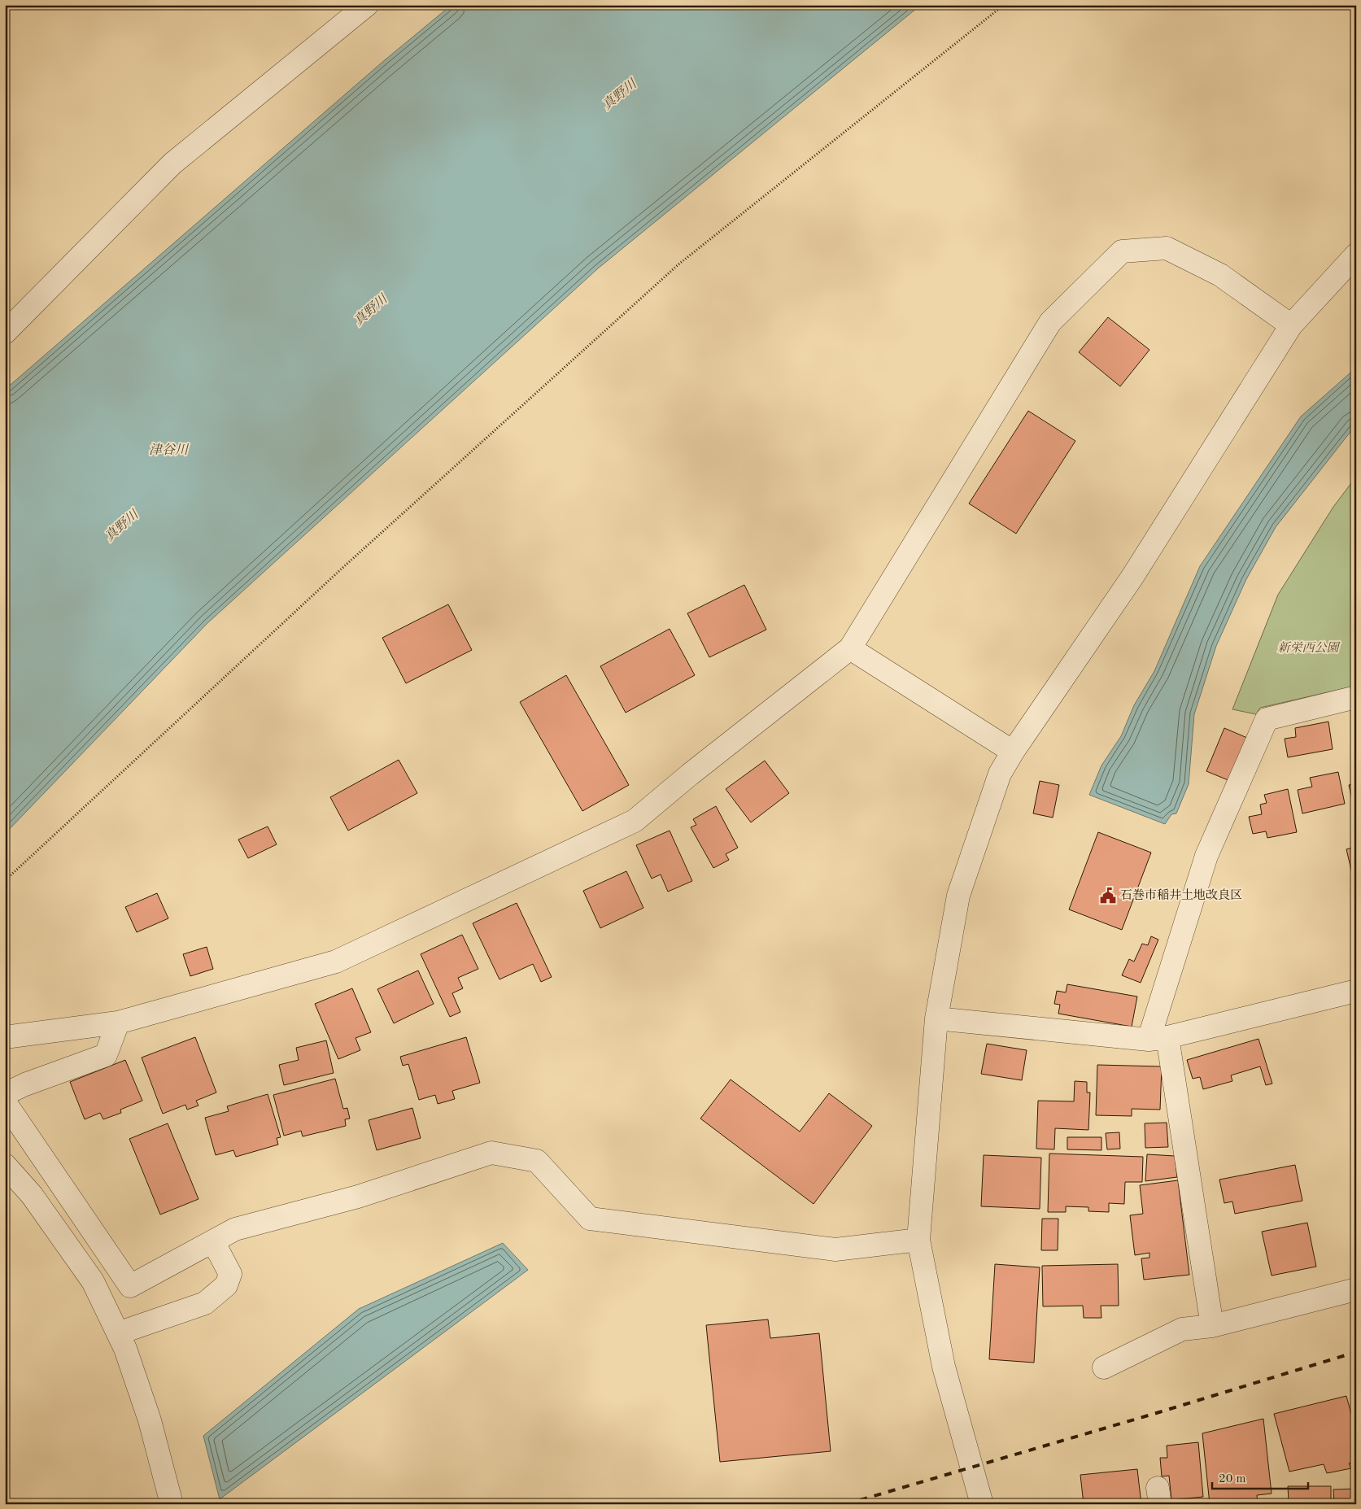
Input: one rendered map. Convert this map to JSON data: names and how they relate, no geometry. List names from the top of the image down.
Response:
{
  "water": ["真野川", "津谷川"],
  "parks": ["新栄西公園"],
  "places": {
    "public building": ["石巻市稲井土地改良区"]
  },
  "scale_bar": "20 m"
}
